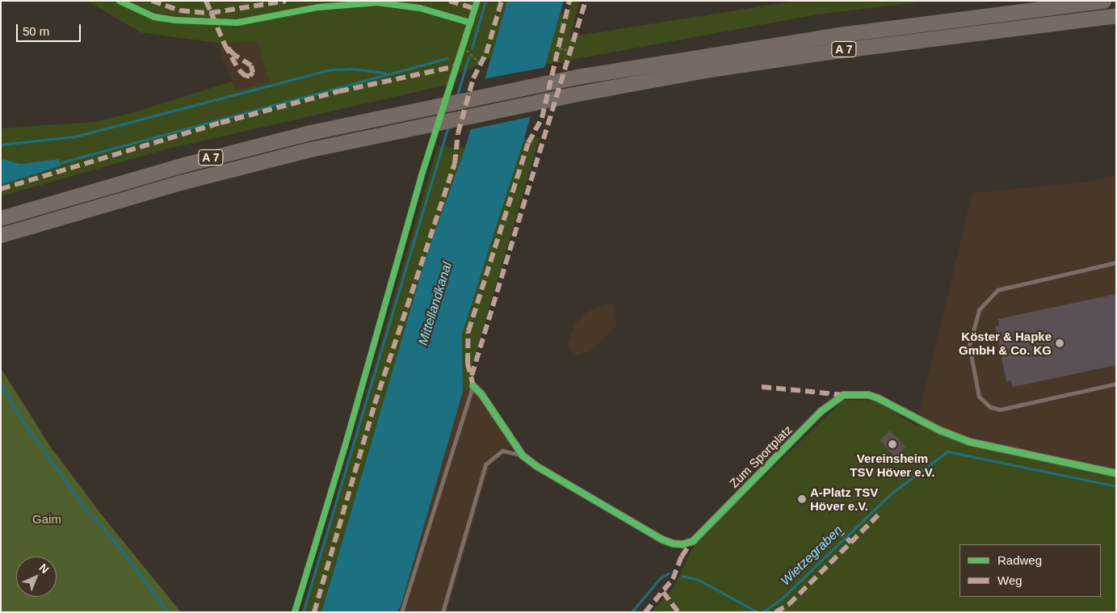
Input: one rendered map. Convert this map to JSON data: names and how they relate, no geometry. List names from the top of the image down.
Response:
{
  "streets": {
    "highway": ["A 7"],
    "street": ["Zum Sportplatz"]
  },
  "water": ["Mittellandkanal", "Wietzegraben"],
  "parks": ["Gaim"],
  "places": ["Köster & Hapke GmbH & Co. KG", "Vereinsheim TSV Höver e.V.", "A-Platz TSV Höver e.V."],
  "legend": ["Radweg", "Weg"],
  "scale_bar": "50 m",
  "north": "top right"
}
